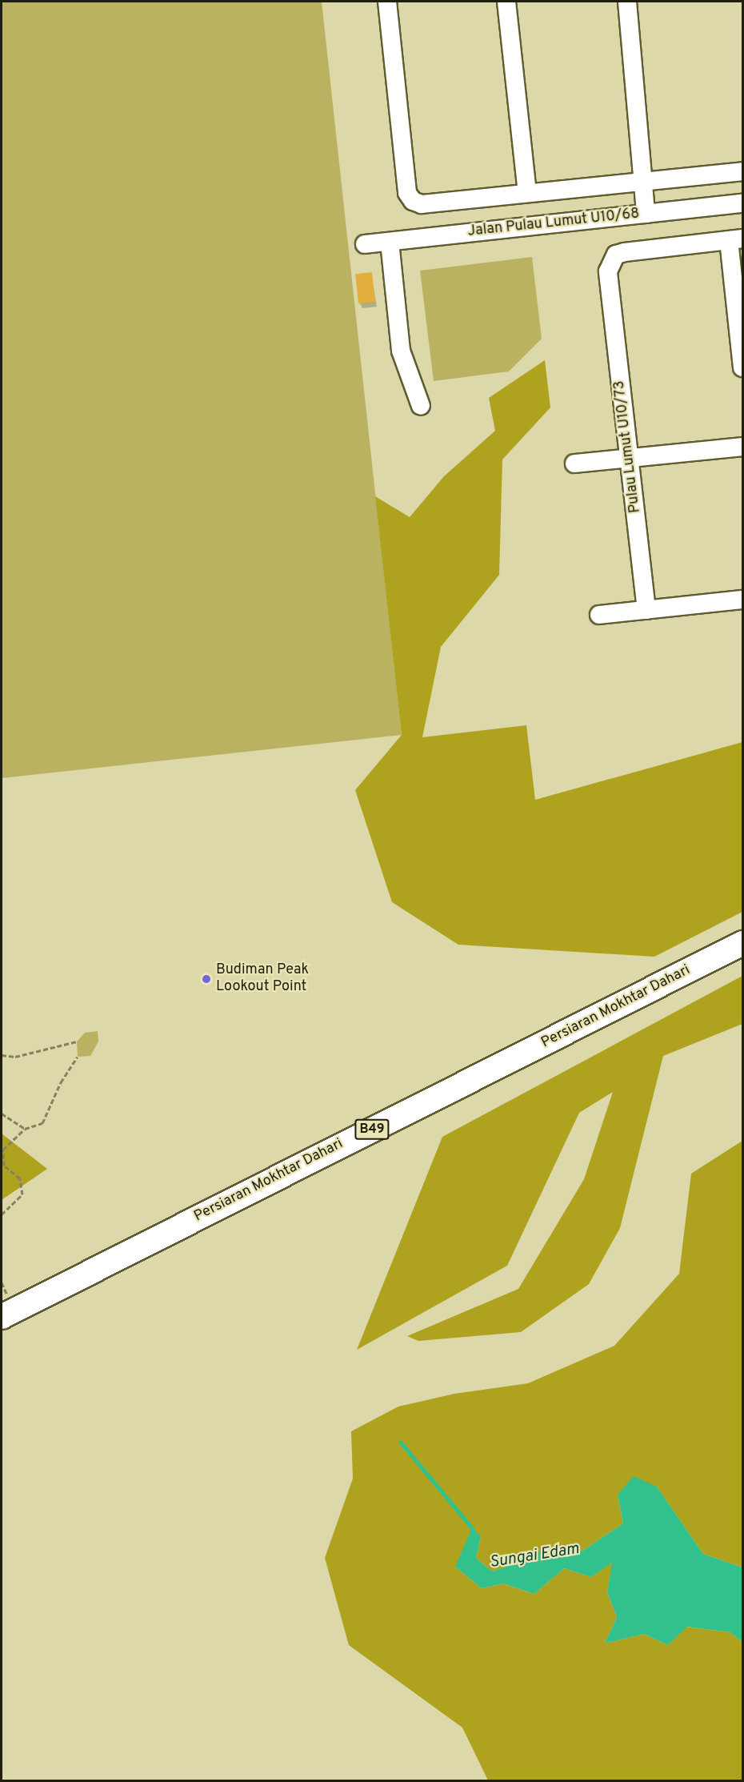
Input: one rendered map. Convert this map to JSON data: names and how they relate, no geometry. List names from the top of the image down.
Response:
{
  "streets": {
    "main road": ["Persiaran Mokhtar Dahari", "B49"],
    "street": ["Jalan Pulau Lumut U10/68", "Pulau Lumut U10/73"]
  },
  "water": ["Sungai Edam"],
  "places": ["Budiman Peak Lookout Point"]
}
